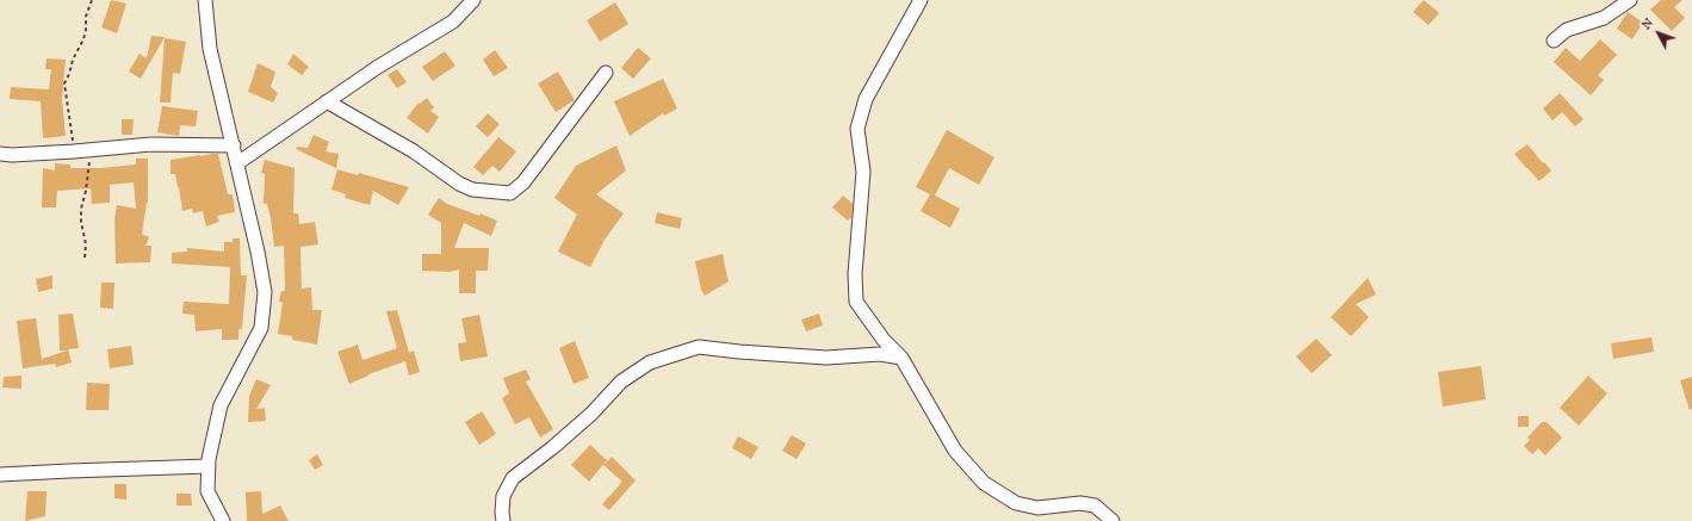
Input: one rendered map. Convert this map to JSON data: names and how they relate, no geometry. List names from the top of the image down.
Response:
{
  "north": "top left"
}
